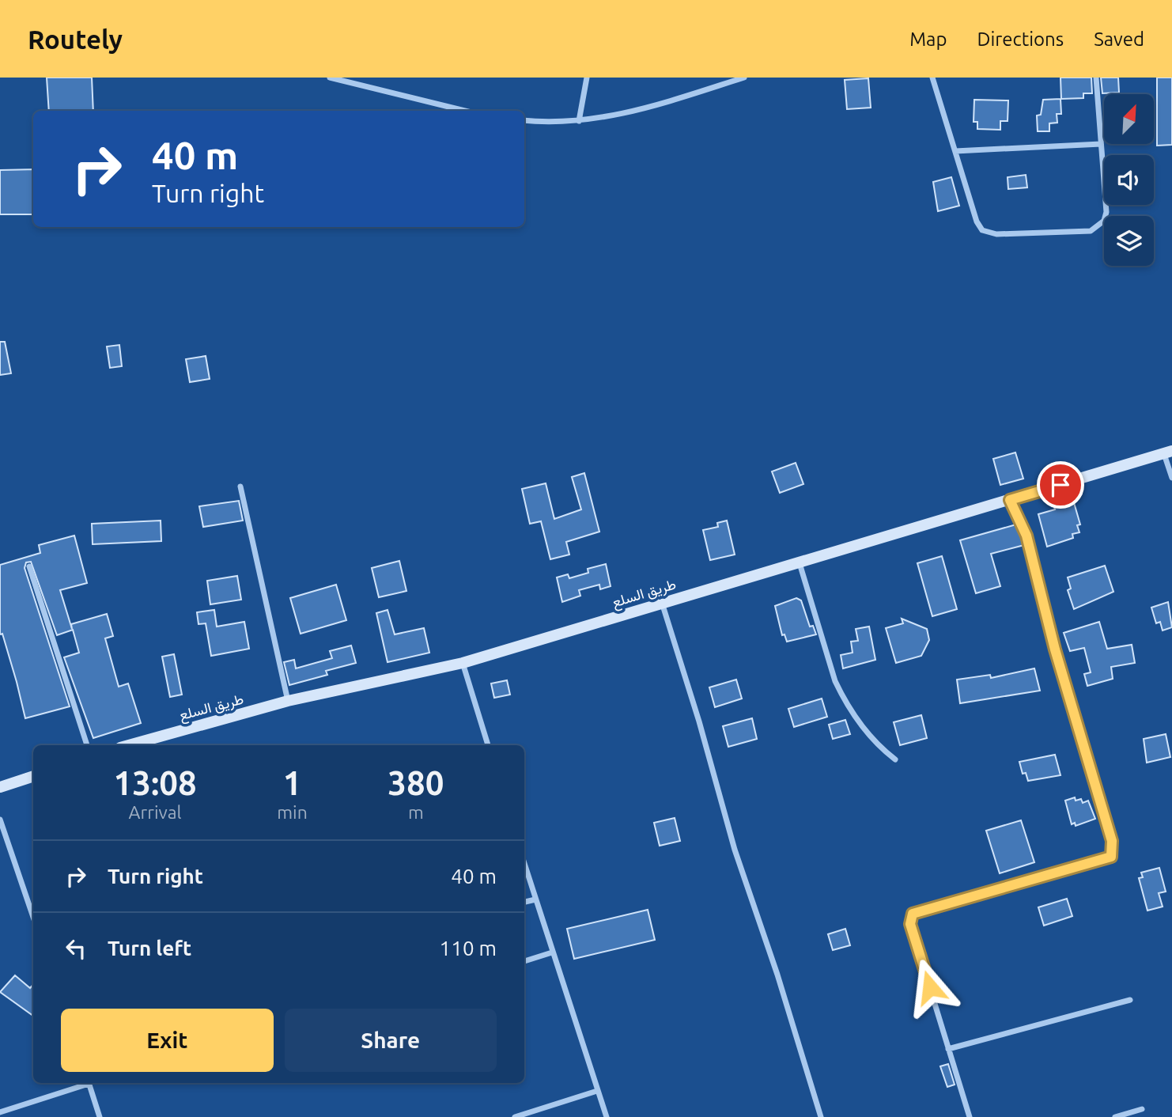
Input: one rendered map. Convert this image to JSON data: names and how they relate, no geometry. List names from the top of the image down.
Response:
{
  "streets": {
    "street": ["طريق السلع"]
  },
  "north": "top right",
  "page": {
    "header": "Routely",
    "nav": ["Map", "Directions", "Saved"],
    "turn": ["40 m", "Turn right"],
    "eta": [
      "13:08",
      "Arrival",
      "1",
      "min",
      "380",
      "m"
    ],
    "list": [
      {
        "name": "Turn right",
        "value": "40 m"
      },
      {
        "name": "Turn left",
        "value": "110 m"
      }
    ],
    "buttons": ["Exit", "Share"]
  }
}
